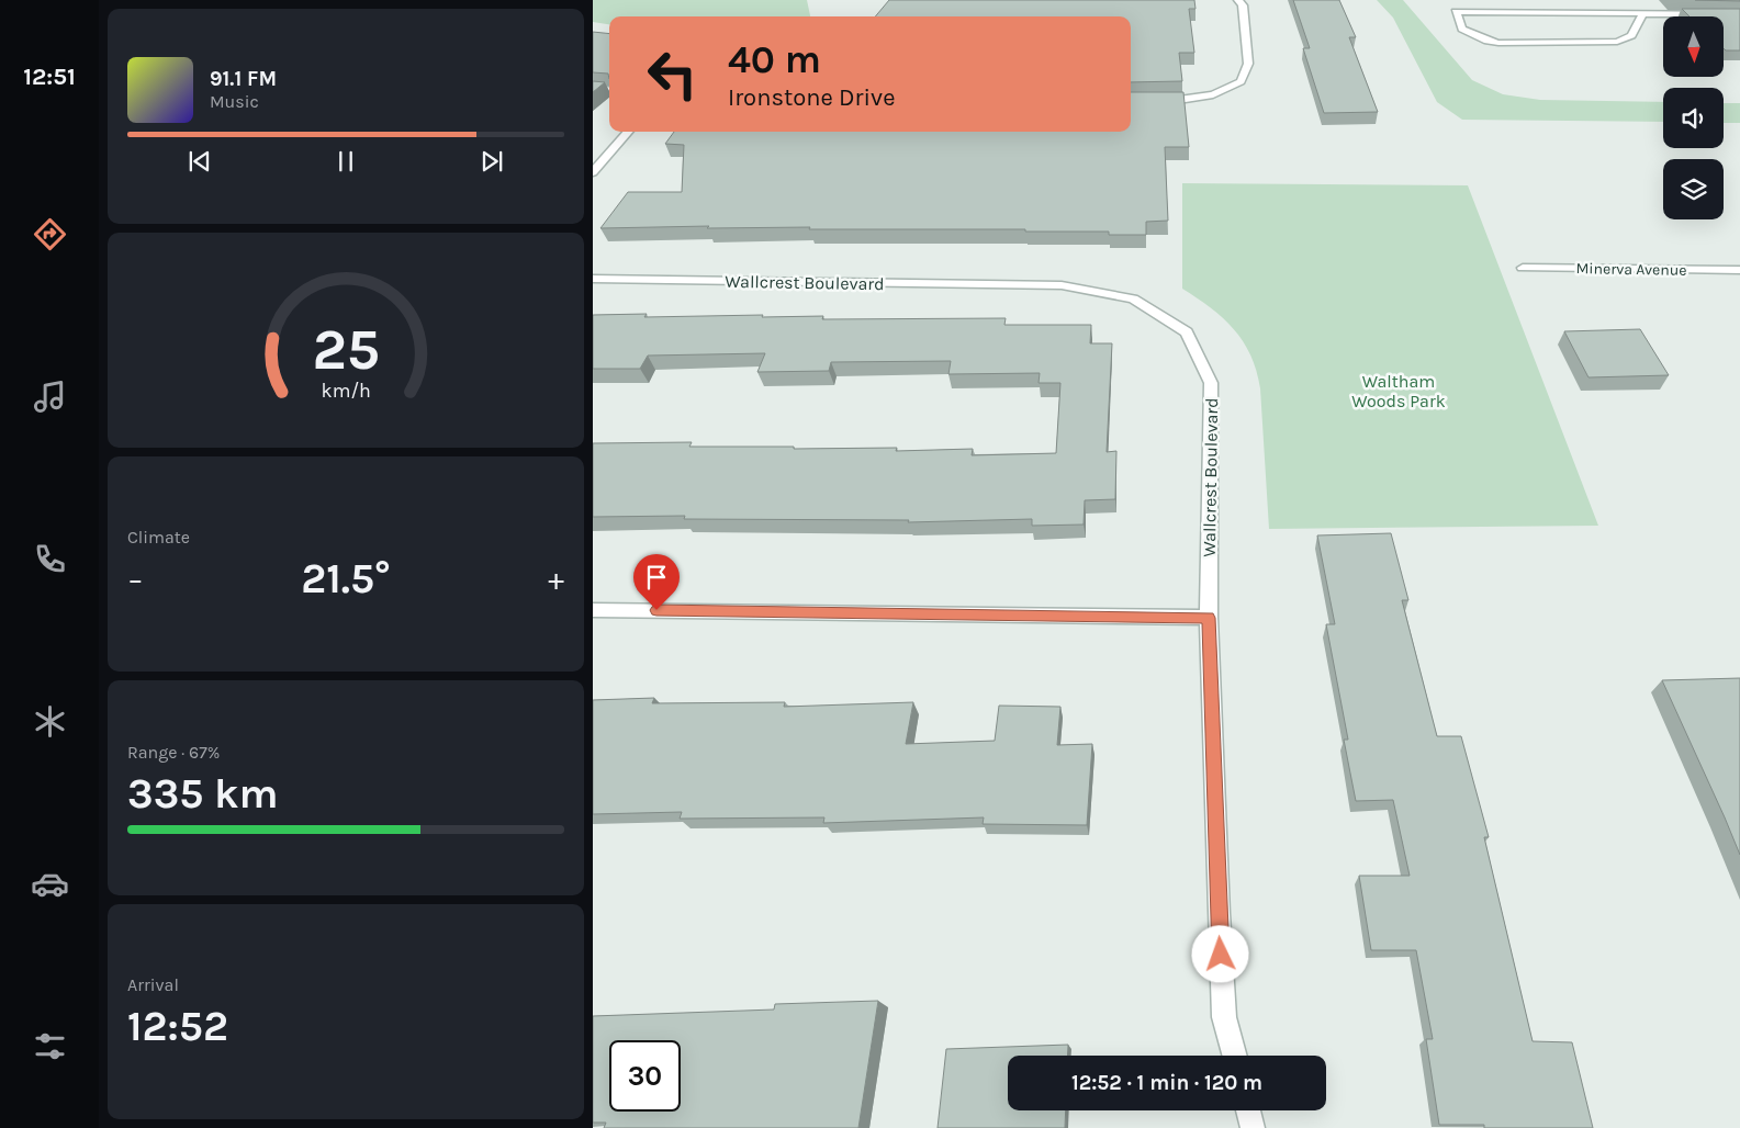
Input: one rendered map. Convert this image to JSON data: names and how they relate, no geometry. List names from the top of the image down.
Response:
{
  "streets": {
    "street": ["Minerva Avenue", "Wallcrest Boulevard"]
  },
  "parks": ["Waltham Woods Park"],
  "north": "bottom",
  "page": {
    "tabs": "12:51",
    "turn": ["40 m", "Ironstone Drive"],
    "song": ["91.1 FM", "Music"],
    "tile": [
      "Climate",
      ["Range · 67%", "335 km"],
      ["Arrival", "12:52"]
    ],
    "heat": ["−", "21.5°", "+"],
    "limit": "30",
    "trip": "12:52 · 1 min · 120 m",
    "gauge": ["25", "km/h"]
  }
}
